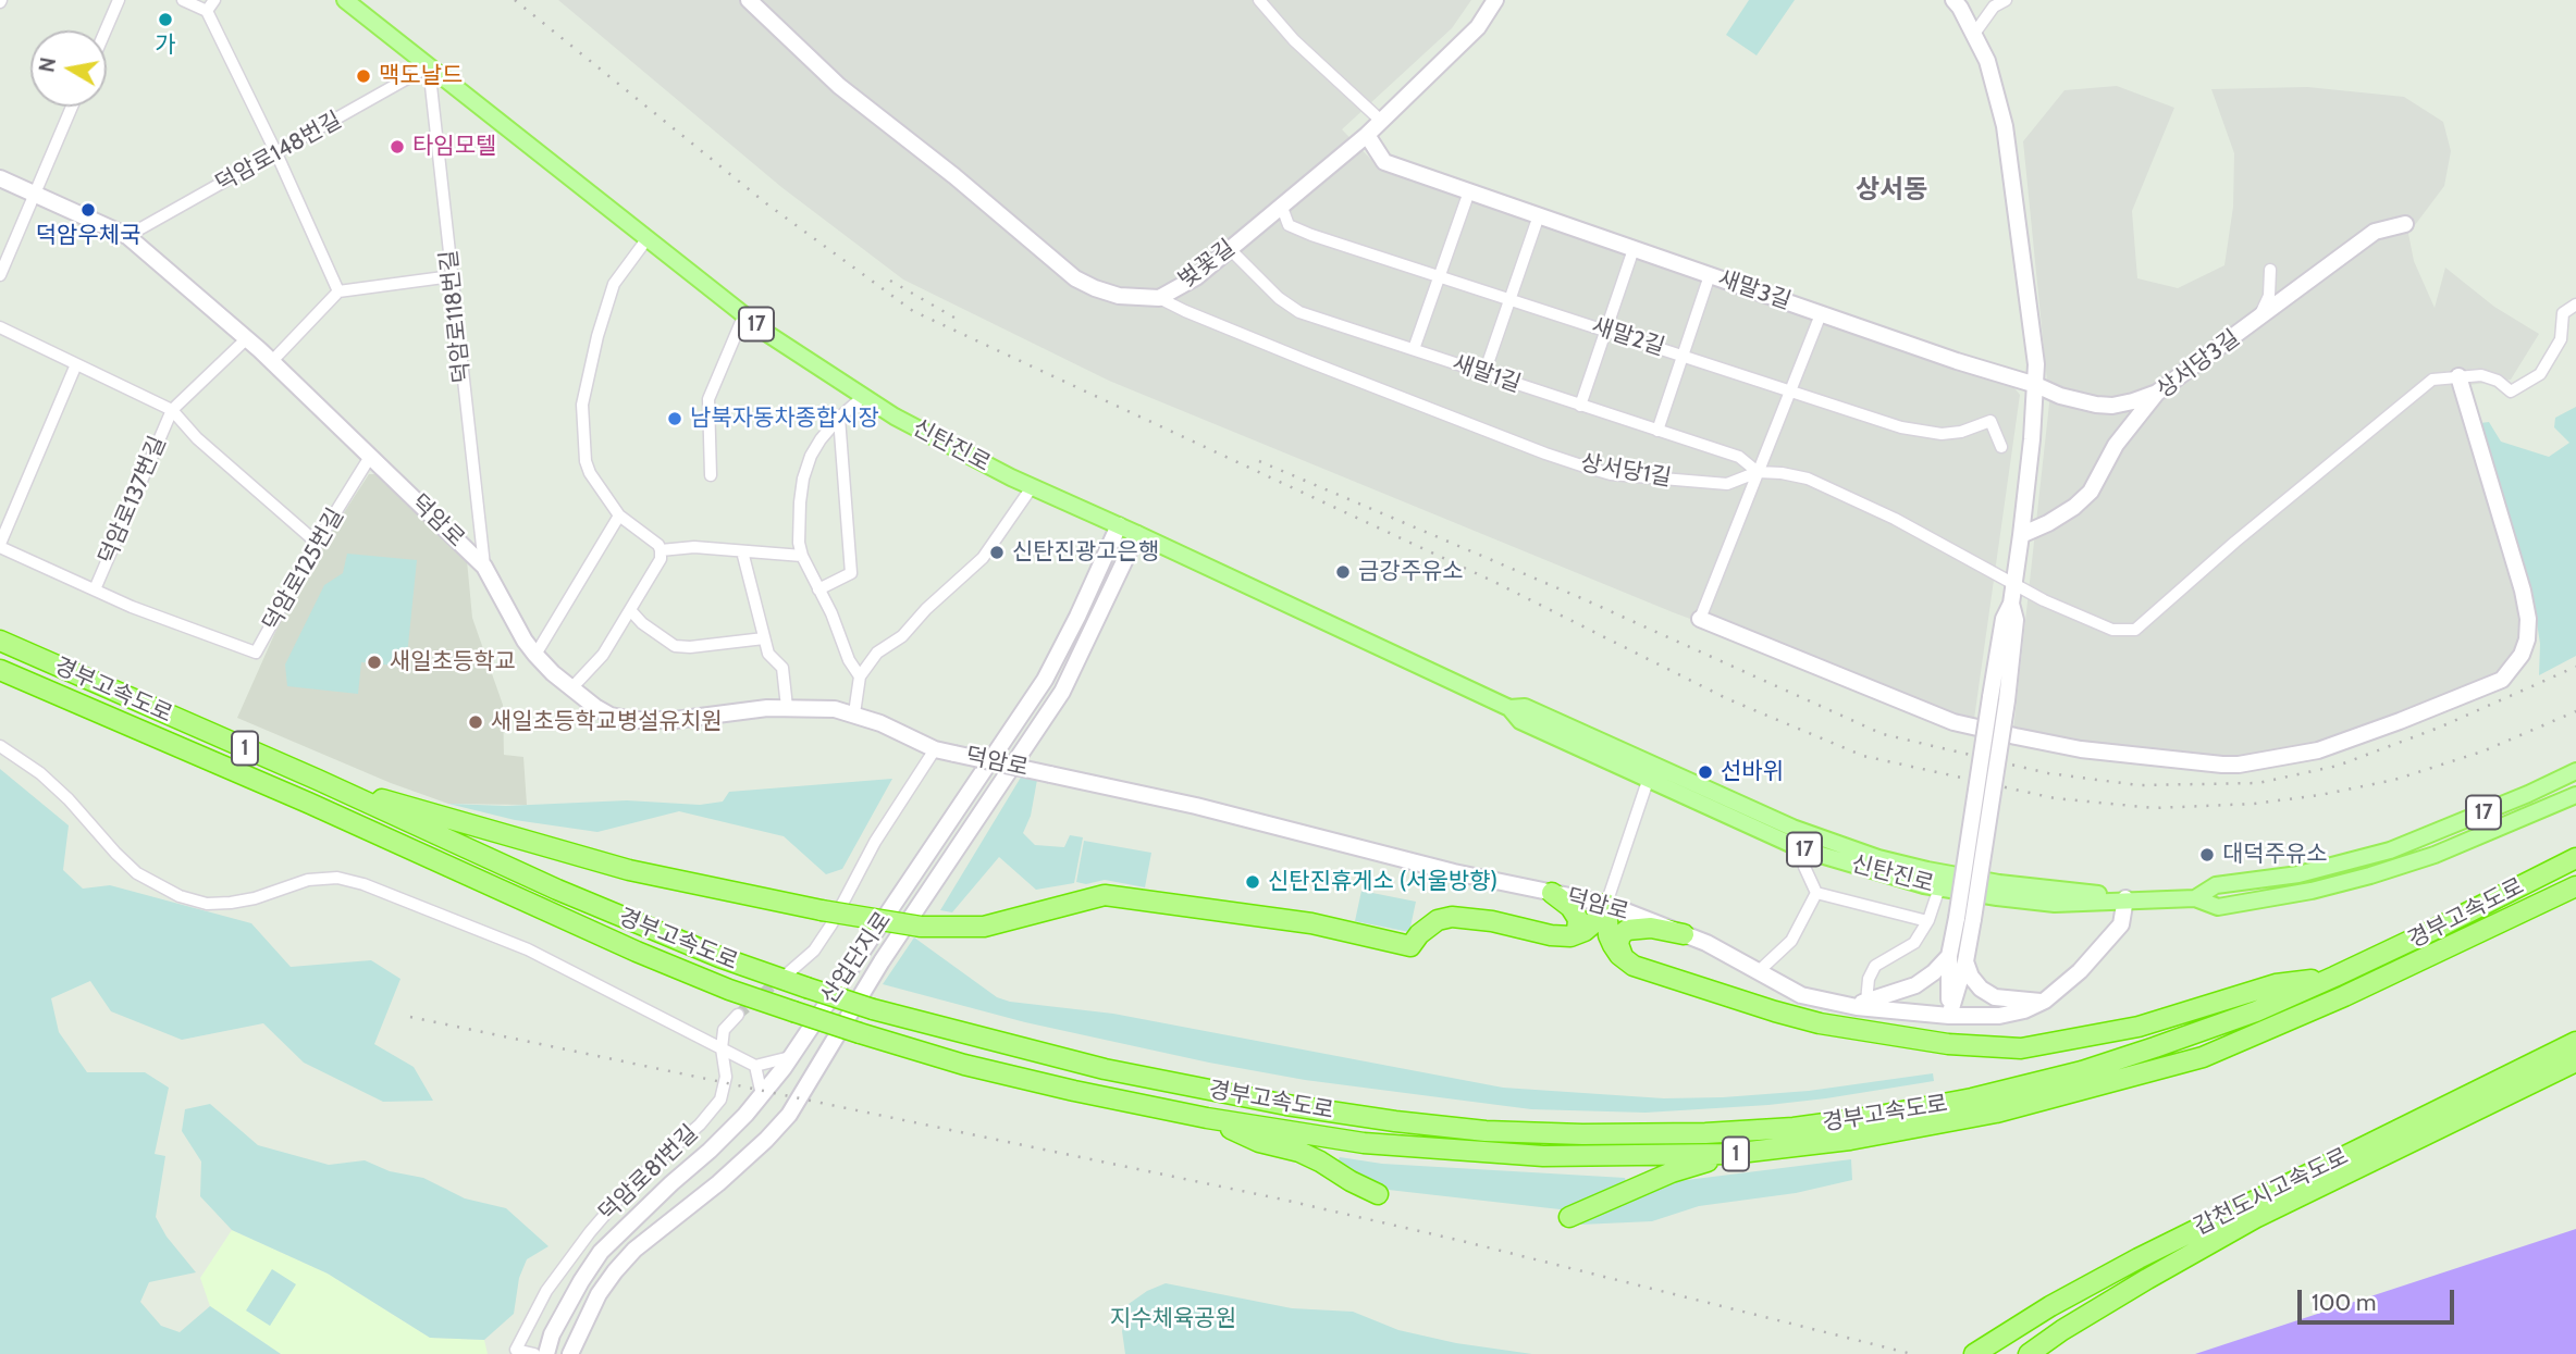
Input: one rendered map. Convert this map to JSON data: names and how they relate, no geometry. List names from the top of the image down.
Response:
{
  "streets": {
    "highway": ["경부고속도로", "1", "갑천도시고속도로"],
    "main road": ["17", "신탄진로"],
    "street": [
      "덕암로148번길",
      "벚꽃길",
      "새말3길",
      "덕암로118번길",
      "새말2길",
      "상서당3길",
      "새말1길",
      "상서당1길",
      "덕암로137번길",
      "덕암로",
      "덕암로125번길",
      "산업단지로",
      "덕암로81번길"
    ]
  },
  "crossings": [
    ["덕암로148번길", "덕암로118번길"],
    ["덕암로148번길", "신탄진로"],
    ["덕암로148번길", "덕암로"],
    ["벚꽃길", "새말3길"],
    ["벚꽃길", "새말2길"],
    ["벚꽃길", "새말1길"],
    ["벚꽃길", "상서당1길"],
    ["새말3길", "상서당3길"],
    ["덕암로118번길", "신탄진로"],
    ["덕암로118번길", "덕암로"],
    ["새말1길", "상서당1길"],
    ["신탄진로", "덕암로"],
    ["신탄진로", "산업단지로"],
    ["덕암로137번길", "덕암로"],
    ["덕암로137번길", "덕암로125번길"],
    ["덕암로", "덕암로125번길"]
  ],
  "districts": ["상서동"],
  "parks": ["지수체육공원"],
  "places": [
    "가",
    "맥도날드",
    "타임모텔",
    "덕암우체국",
    "남북자동차종합시장",
    "신탄진광고은행",
    "금강주유소",
    "새일초등학교",
    "새일초등학교병설유치원",
    "선바위",
    "대덕주유소",
    "신탄진휴게소 (서울방향)"
  ],
  "scale_bar": "100 m",
  "north": "left"
}
